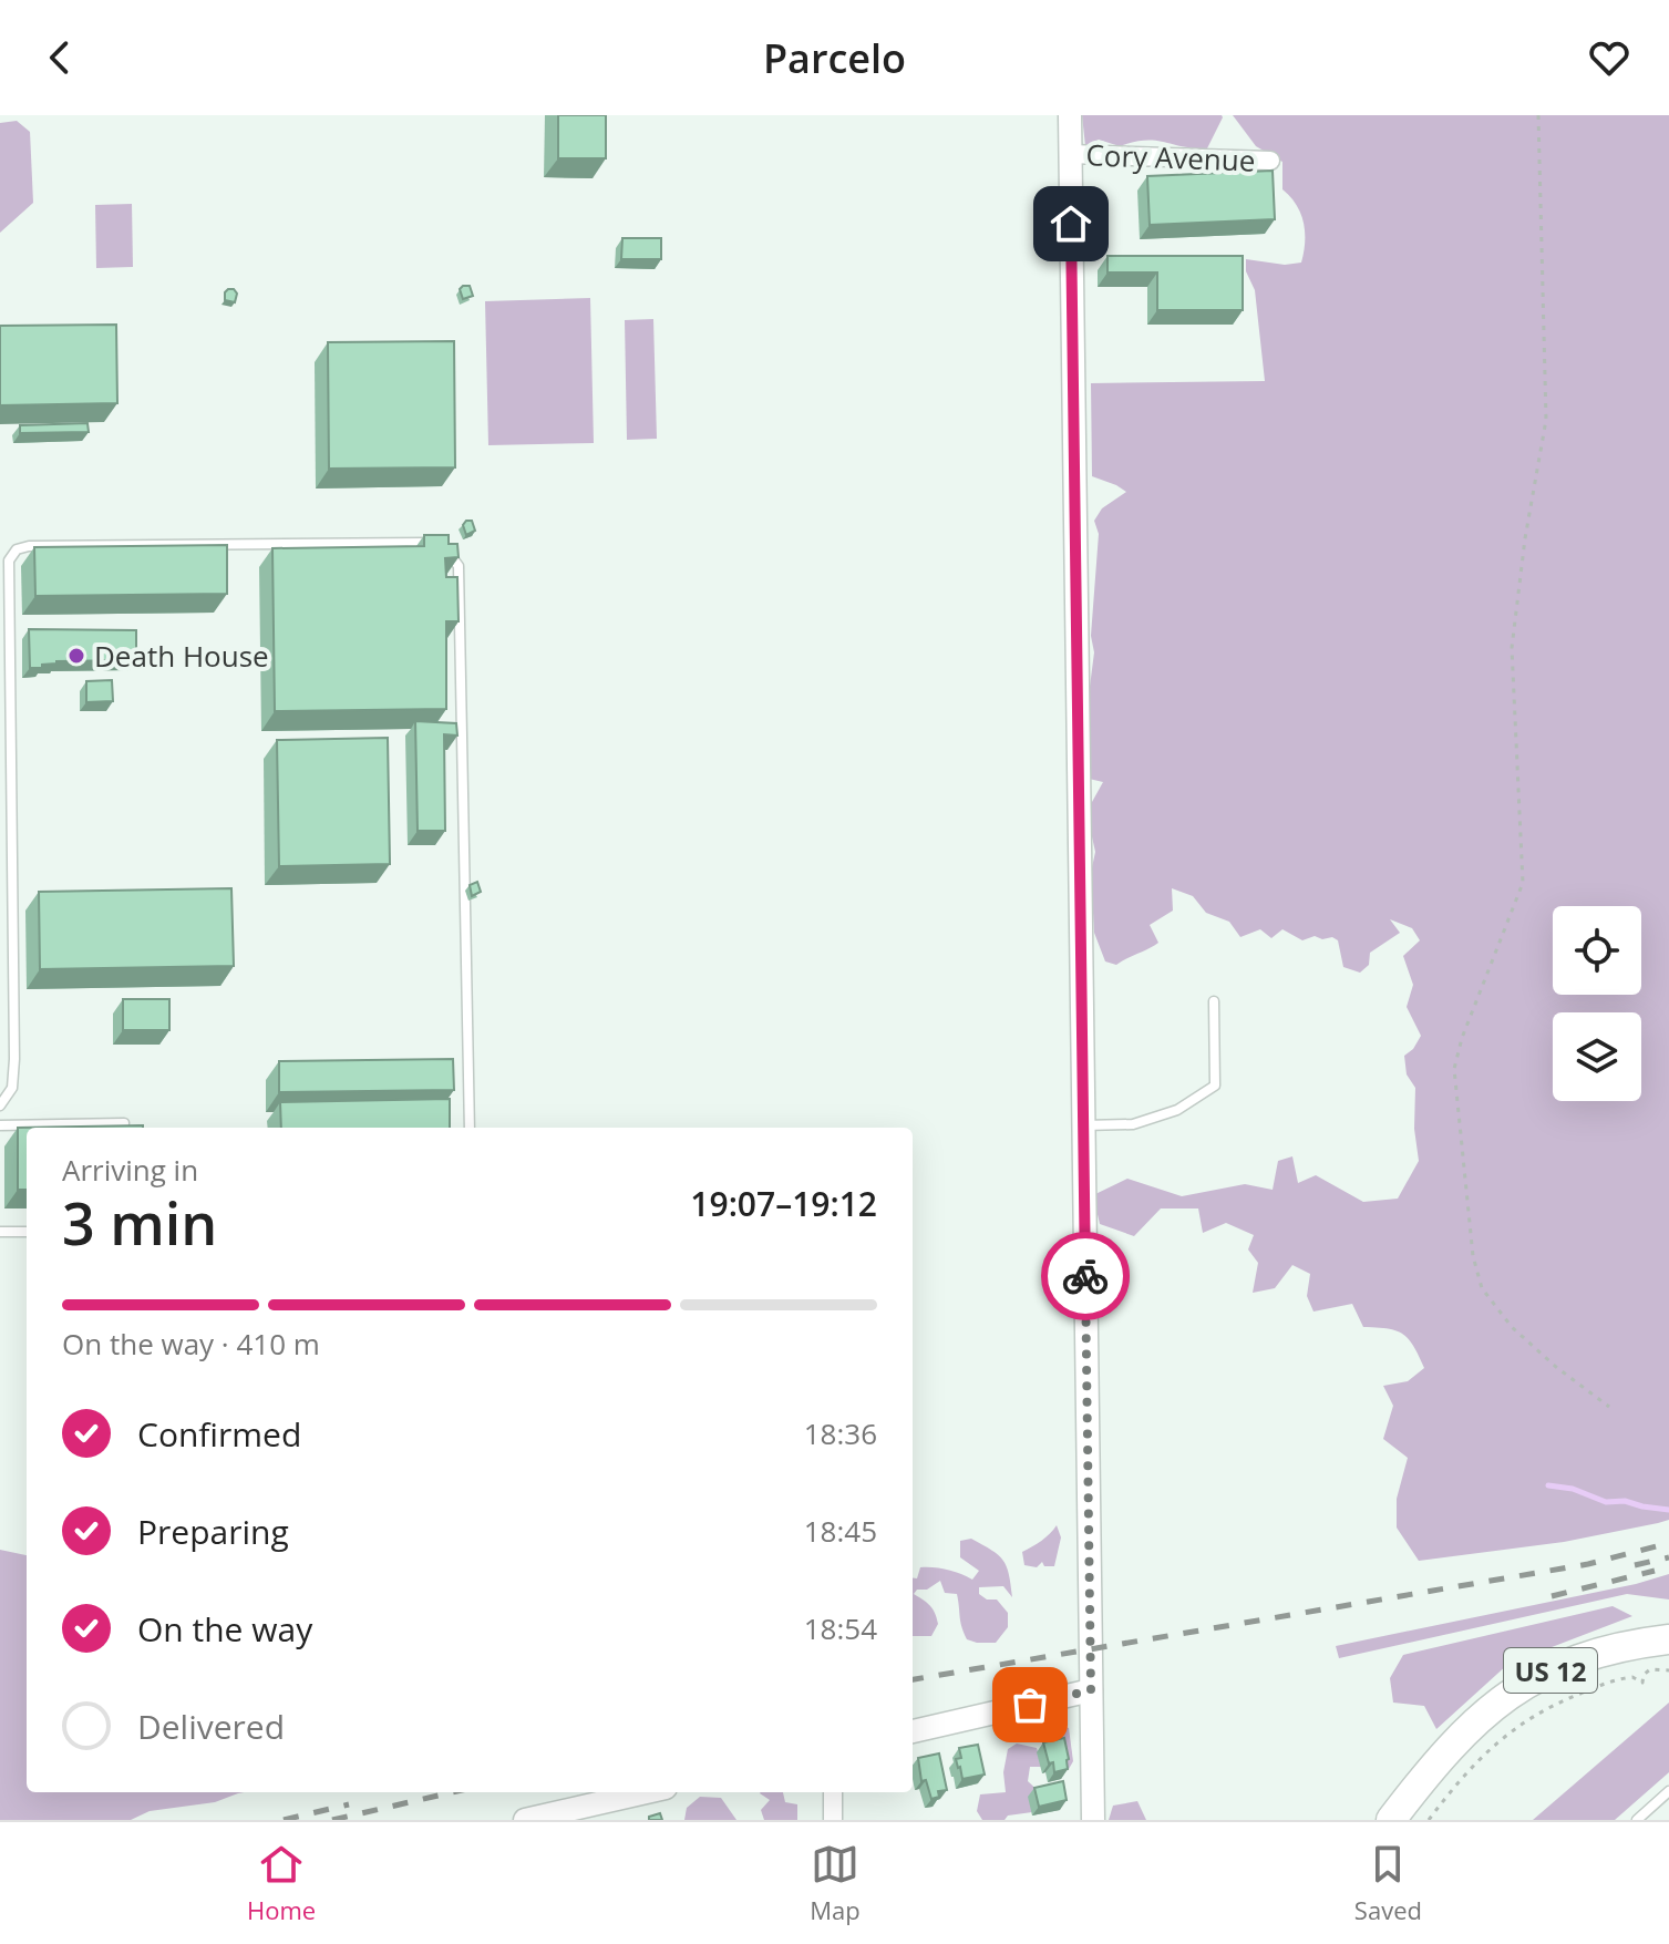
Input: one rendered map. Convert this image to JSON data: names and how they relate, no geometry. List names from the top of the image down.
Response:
{
  "streets": {
    "main road": ["US 12"],
    "street": ["Cory Avenue"]
  },
  "places": ["Death House"],
  "page": {
    "header": "Parcelo",
    "heading": ["3 min", "Arriving in", "19:07–19:12"],
    "bar": "On the way · 410 m",
    "list": [
      ["Confirmed", "18:36"],
      ["Preparing", "18:45"],
      ["On the way", "18:54"],
      "Delivered"
    ],
    "tabs": ["Home", "Map", "Saved"]
  }
}
